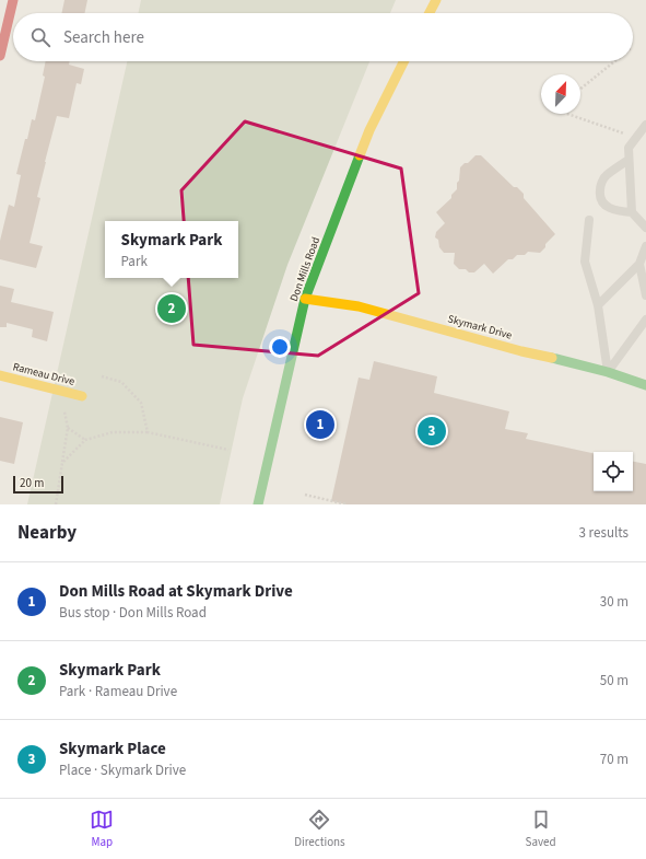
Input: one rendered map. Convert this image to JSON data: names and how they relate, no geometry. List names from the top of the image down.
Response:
{
  "streets": {
    "main road": ["Don Mills Road", "Skymark Drive", "Rameau Drive"]
  },
  "crossings": [
    ["Don Mills Road", "Skymark Drive"]
  ],
  "scale_bar": "20 m",
  "north": "top right",
  "page": {
    "search": "Search here",
    "popup": ["Skymark Park", "Park"],
    "pins": ["2", "1", "3"],
    "scale": "20 m",
    "heading": ["Nearby", "3 results"],
    "list": [
      {
        "mark": "1",
        "name": "Don Mills Road at Skymark Drive",
        "note": "Bus stop · Don Mills Road",
        "value": "30 m"
      },
      {
        "mark": "2",
        "name": "Skymark Park",
        "note": "Park · Rameau Drive",
        "value": "50 m"
      },
      {
        "mark": "3",
        "name": "Skymark Place",
        "note": "Place · Skymark Drive",
        "value": "70 m"
      }
    ],
    "nav": ["Map", "Directions", "Saved"]
  }
}
